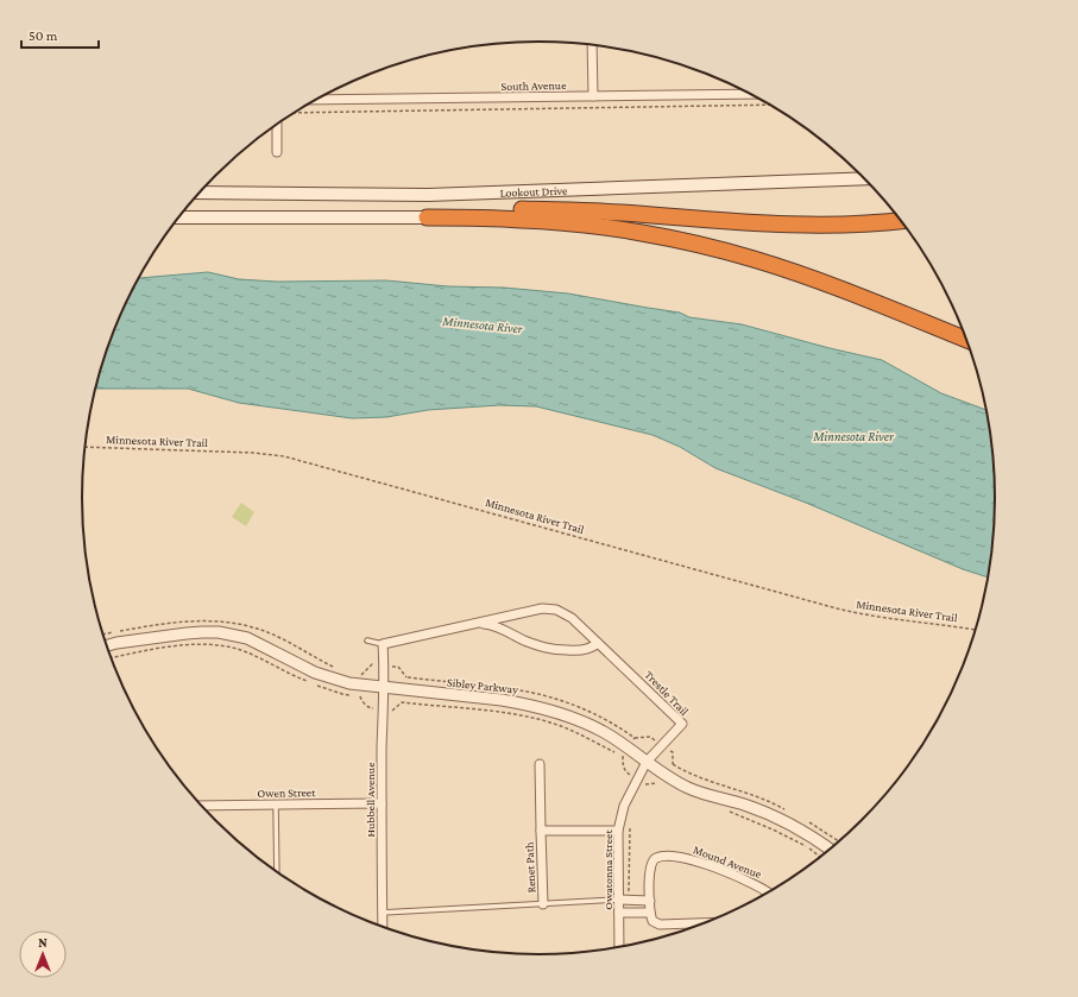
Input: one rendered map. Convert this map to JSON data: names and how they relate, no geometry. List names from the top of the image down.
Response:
{
  "streets": {
    "main road": ["Lookout Drive"],
    "street": [
      "South Avenue",
      "Sibley Parkway",
      "Trestle Trail",
      "Owen Street",
      "Hubbell Avenue",
      "Mound Avenue",
      "Renet Path",
      "Owatonna Street"
    ],
    "path": ["Minnesota River Trail"]
  },
  "crossings": [
    ["Sibley Parkway", "Trestle Trail"],
    ["Sibley Parkway", "Hubbell Avenue"],
    ["Sibley Parkway", "Owatonna Street"],
    ["Trestle Trail", "Hubbell Avenue"],
    ["Trestle Trail", "Owatonna Street"],
    ["Owen Street", "Hubbell Avenue"],
    ["Renet Path", "Owatonna Street"]
  ],
  "water": ["Minnesota River"],
  "scale_bar": "50 m",
  "north": "top"
}
